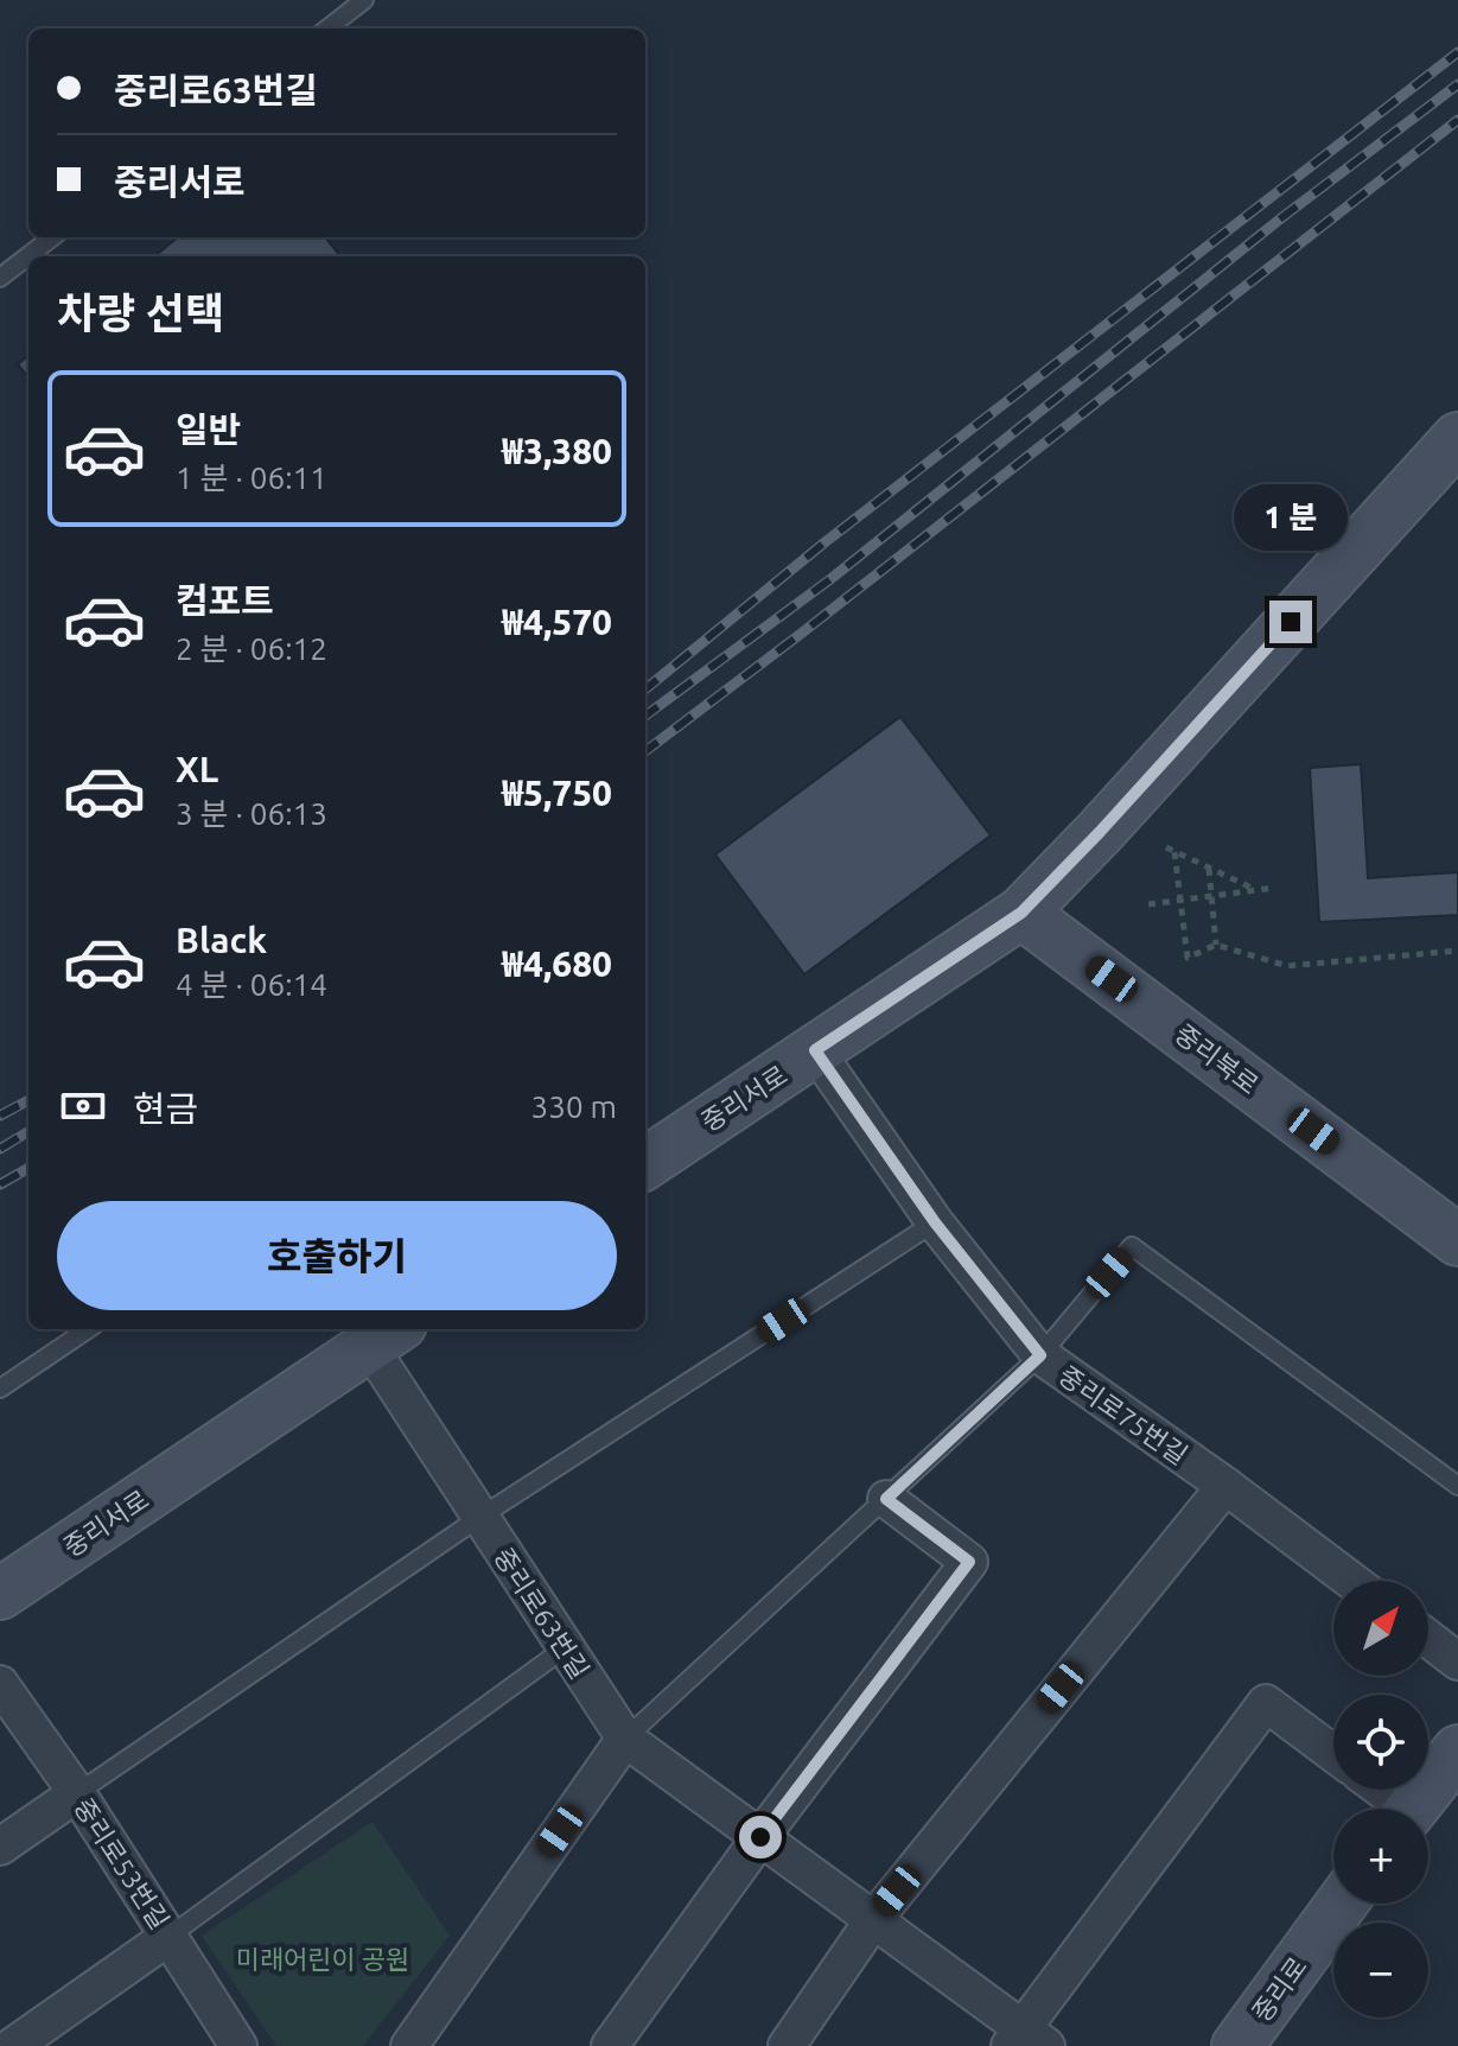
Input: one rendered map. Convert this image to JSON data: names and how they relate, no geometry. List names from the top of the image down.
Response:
{
  "streets": {
    "main road": ["중리북로", "중리서로", "중리로"],
    "street": ["중리로75번길", "중리로63번길", "중리로53번길"]
  },
  "crossings": [
    ["중리북로", "중리서로"],
    ["중리서로", "중리로75번길"],
    ["중리서로", "중리로63번길"]
  ],
  "parks": ["미래어린이 공원"],
  "north": "top right",
  "page": {
    "banner": ["중리로63번길", "중리서로"],
    "heading": "차량 선택",
    "list": [
      {
        "name": "일반",
        "note": "1 분 · 06:11",
        "value": "₩3,380"
      },
      {
        "name": "컴포트",
        "note": "2 분 · 06:12",
        "value": "₩4,570"
      },
      {
        "name": "XL",
        "note": "3 분 · 06:13",
        "value": "₩5,750"
      },
      {
        "name": "Black",
        "note": "4 분 · 06:14",
        "value": "₩4,680"
      }
    ],
    "bubble": "1 분",
    "pay": ["현금", "330 m"],
    "buttons": "호출하기",
    "map_buttons": ["+", "−"]
  }
}
